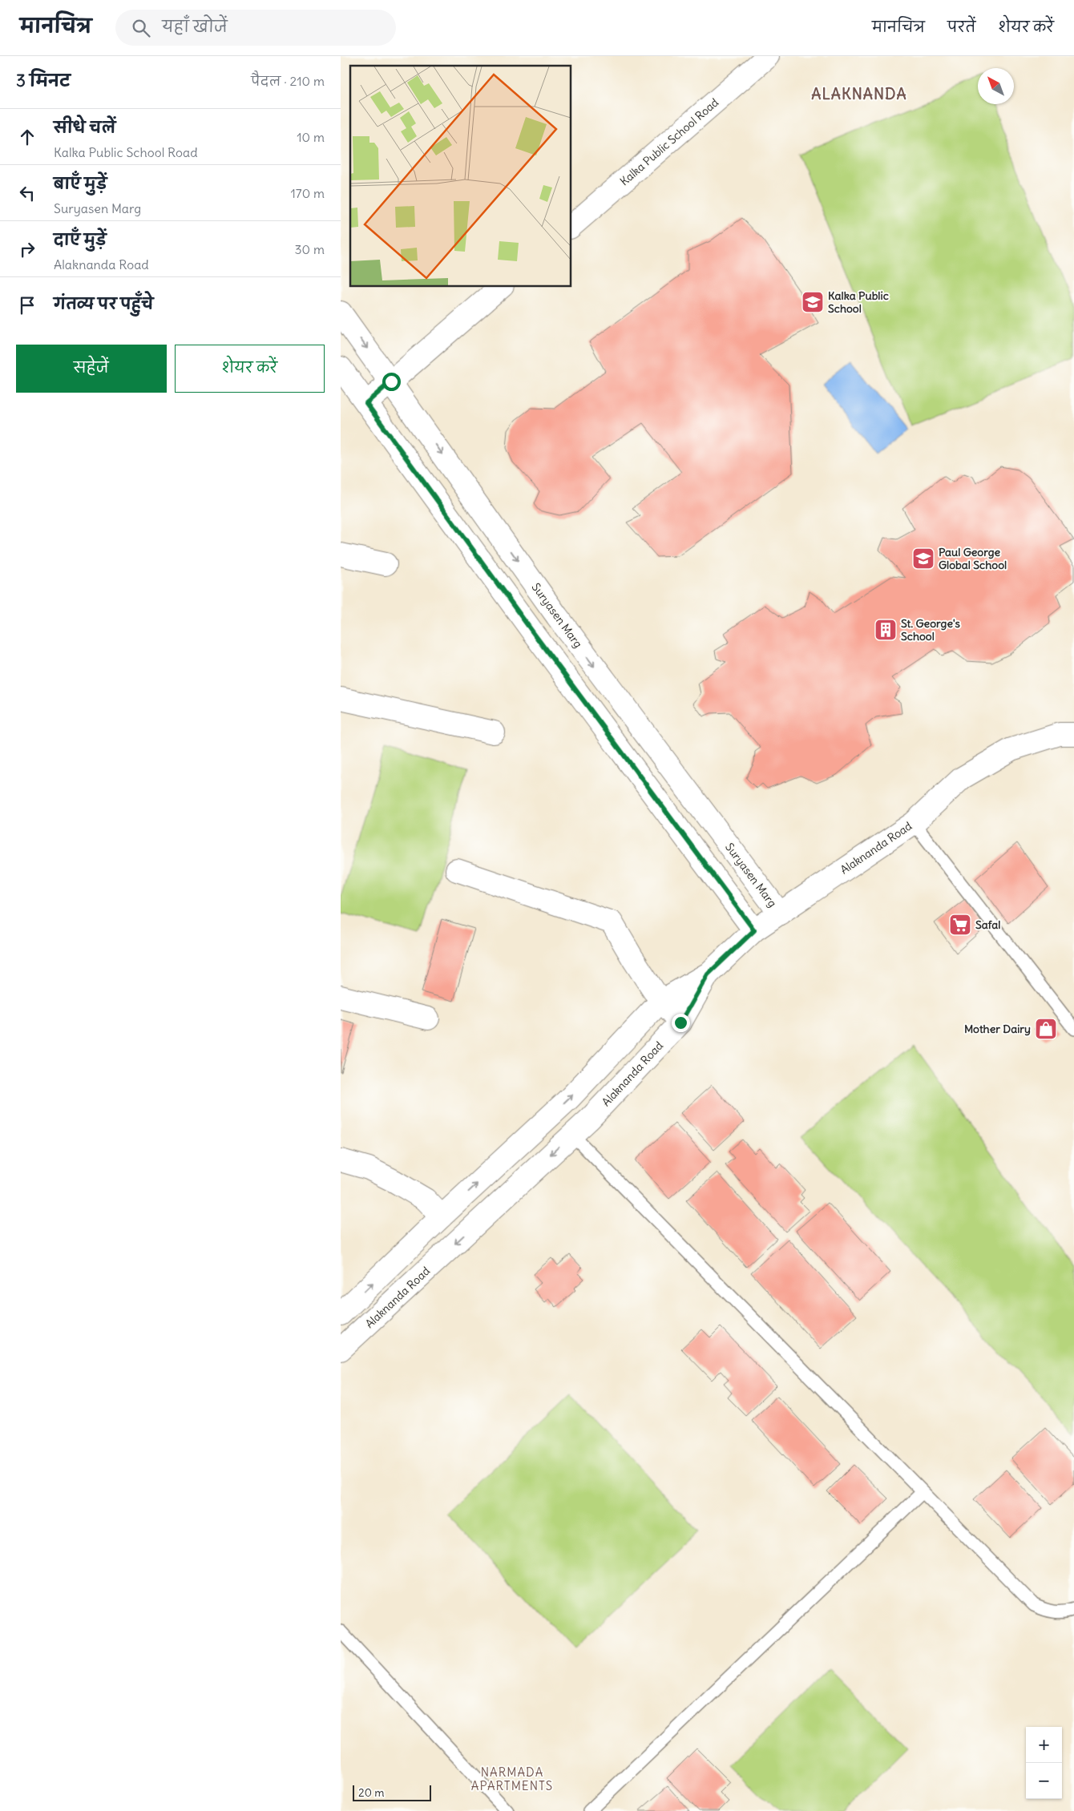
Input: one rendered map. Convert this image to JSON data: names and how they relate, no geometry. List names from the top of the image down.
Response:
{
  "streets": {
    "street": ["Kalka Public School Road", "Suryasen Marg", "Alaknanda Road"]
  },
  "crossings": [
    ["Suryasen Marg", "Alaknanda Road"]
  ],
  "districts": ["ALAKNANDA", "NARMADA APARTMENTS"],
  "places": {
    "school or university": ["Kalka Public School", "Paul George Global School"],
    "building": ["St. George's School"],
    "supermarket": ["Safal"],
    "shop": ["Mother Dairy"]
  },
  "scale_bar": "20 m",
  "north": "top left",
  "page": {
    "header": "मानचित्र",
    "search": "यहाँ खोजें",
    "nav": ["मानचित्र", "परतें", "शेयर करें"],
    "heading": ["3 मिनट", "पैदल · 210 m"],
    "list": [
      ["सीधे चलें", "Kalka Public School Road", "10 m"],
      ["बाएँ मुड़ें", "Suryasen Marg", "170 m"],
      ["दाएँ मुड़ें", "Alaknanda Road", "30 m"],
      "गंतव्य पर पहुँचे"
    ],
    "buttons": ["सहेजें", "शेयर करें"],
    "map_buttons": ["+", "−"],
    "scale": "20 m"
  }
}
